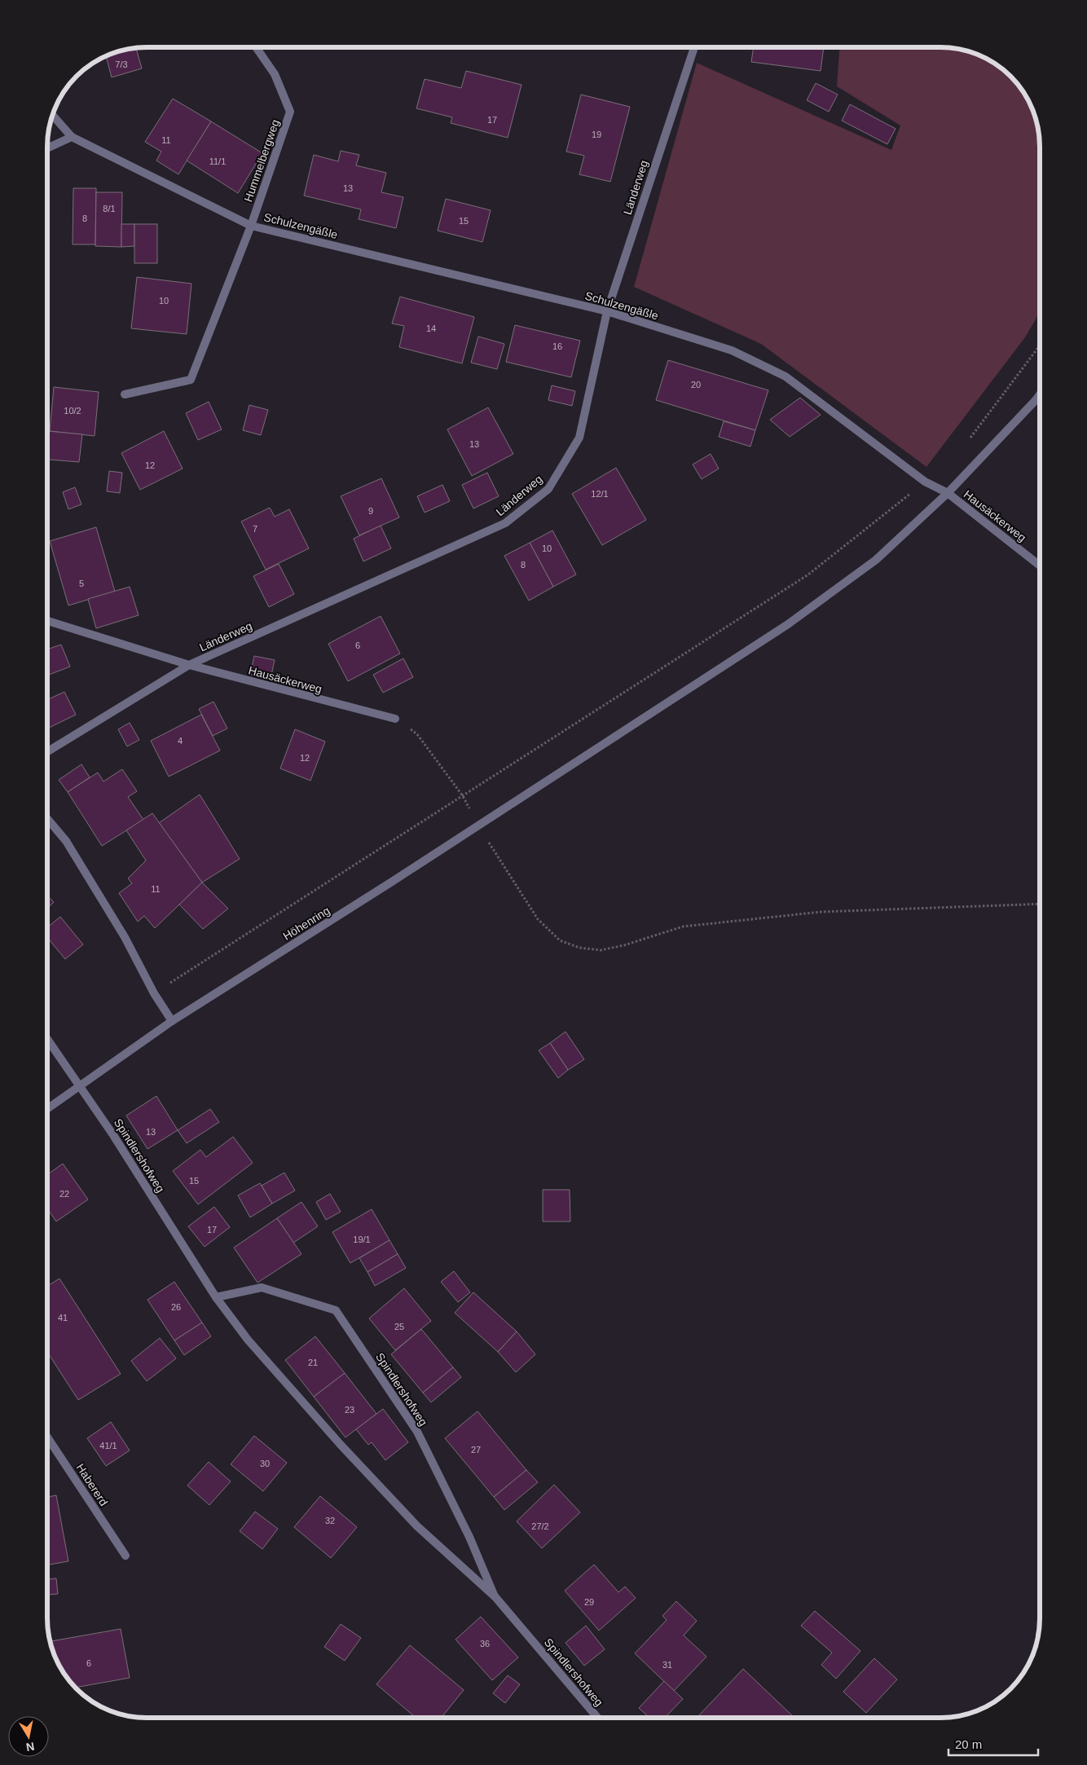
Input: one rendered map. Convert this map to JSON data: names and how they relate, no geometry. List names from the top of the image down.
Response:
{
  "streets": {
    "street": [
      "Hummelbergweg",
      "Länderweg",
      "Schulzengäßle",
      "Hausäckerweg",
      "Höhenring",
      "Spindlershofweg",
      "Habererd"
    ]
  },
  "crossings": [
    ["Hummelbergweg", "Schulzengäßle"],
    ["Länderweg", "Schulzengäßle"],
    ["Länderweg", "Hausäckerweg"],
    ["Schulzengäßle", "Hausäckerweg"],
    ["Schulzengäßle", "Höhenring"],
    ["Hausäckerweg", "Höhenring"],
    ["Höhenring", "Spindlershofweg"]
  ],
  "house_numbers": [
    "7/3",
    "17",
    "19",
    "11",
    "11/1",
    "13",
    "8/1",
    "8",
    "15",
    "10",
    "14",
    "16",
    "20",
    "10/2",
    "13",
    "12",
    "12/1",
    "9",
    "7",
    "10",
    "8",
    "5",
    "6",
    "4",
    "12",
    "11",
    "13",
    "15",
    "22",
    "17",
    "19/1",
    "26",
    "41",
    "25",
    "21",
    "23",
    "41/1",
    "27",
    "30",
    "32",
    "27/2",
    "29",
    "36",
    "6",
    "31"
  ],
  "scale_bar": "20 m",
  "north": "bottom"
}
